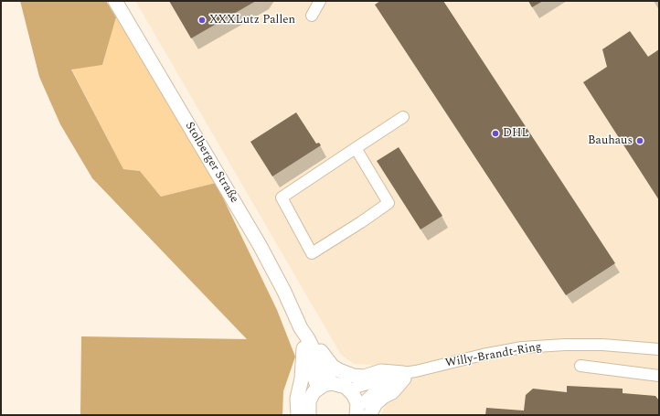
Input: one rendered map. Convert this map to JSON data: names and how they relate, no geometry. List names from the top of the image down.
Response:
{
  "streets": {
    "main road": ["Stolberger Straße"],
    "street": ["Willy-Brandt-Ring"]
  },
  "places": ["XXXLutz Pallen", "DHL", "Bauhaus"]
}
